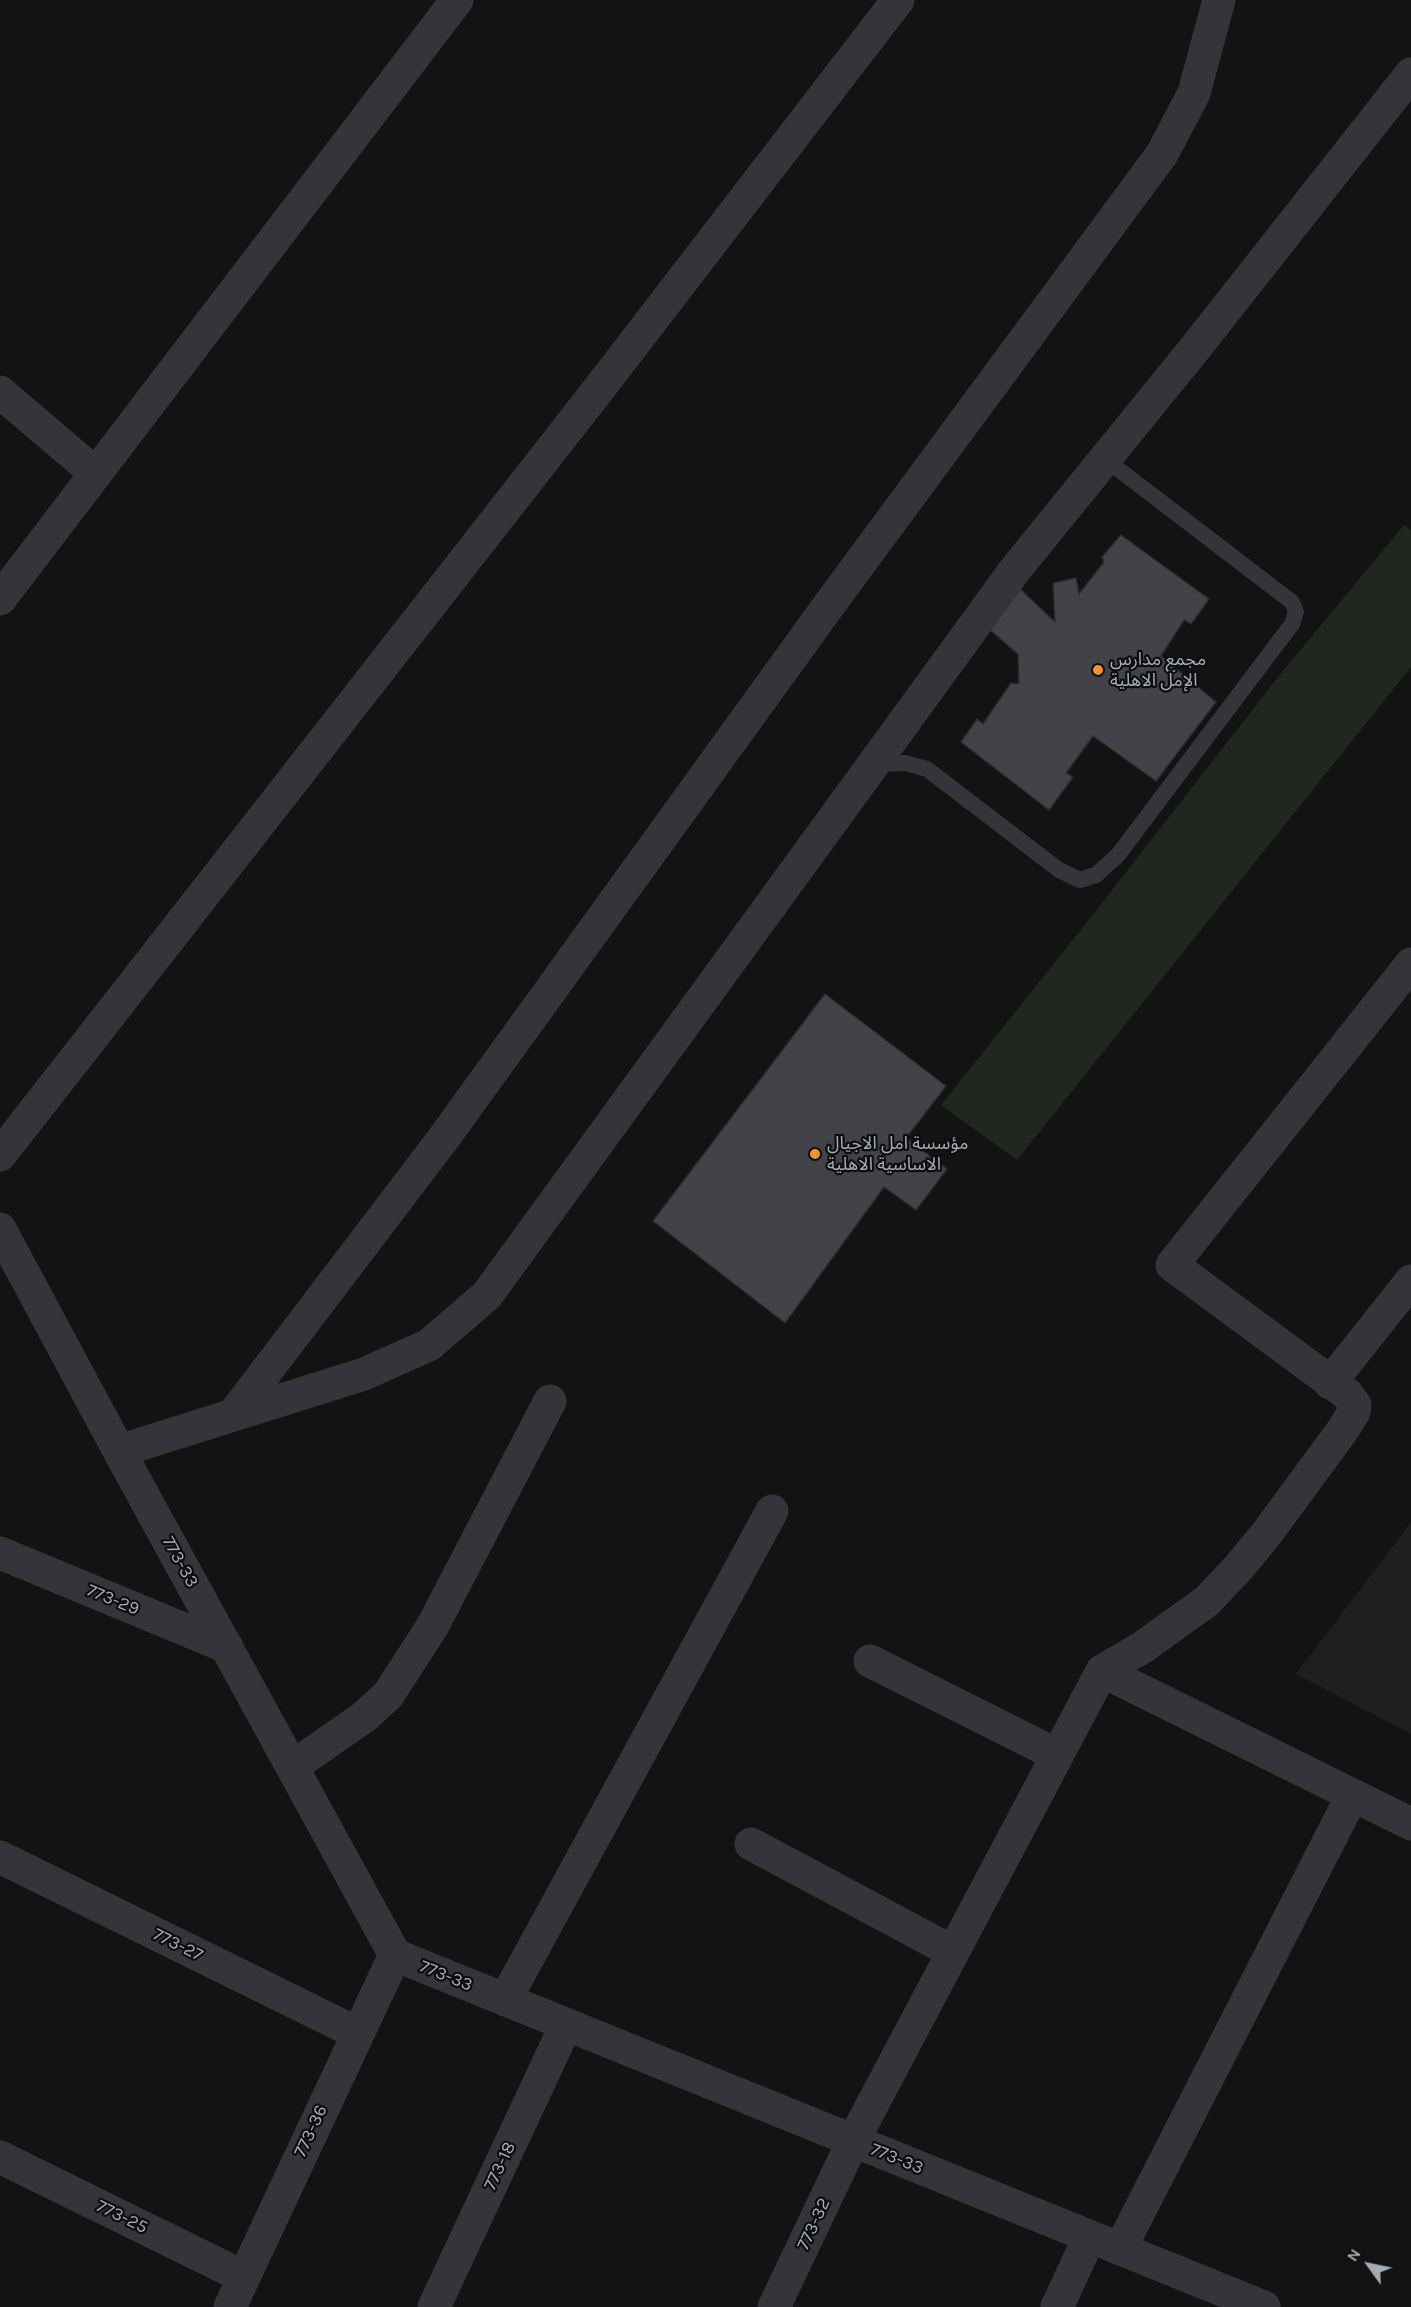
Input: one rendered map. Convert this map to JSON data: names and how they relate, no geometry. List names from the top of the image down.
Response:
{
  "streets": {
    "street": [
      "773-33",
      "773-29",
      "773-27",
      "773-36",
      "773-18",
      "773-25",
      "773-32"
    ]
  },
  "crossings": [
    ["773-33", "773-29"],
    ["773-33", "773-36"],
    ["773-33", "773-18"],
    ["773-33", "773-32"],
    ["773-27", "773-36"],
    ["773-36", "773-25"]
  ],
  "places": ["مجمع مدارس الإمل الاهلية", "مؤسسة امل الاجيال الاساسية الاهلية"],
  "north": "top left"
}
